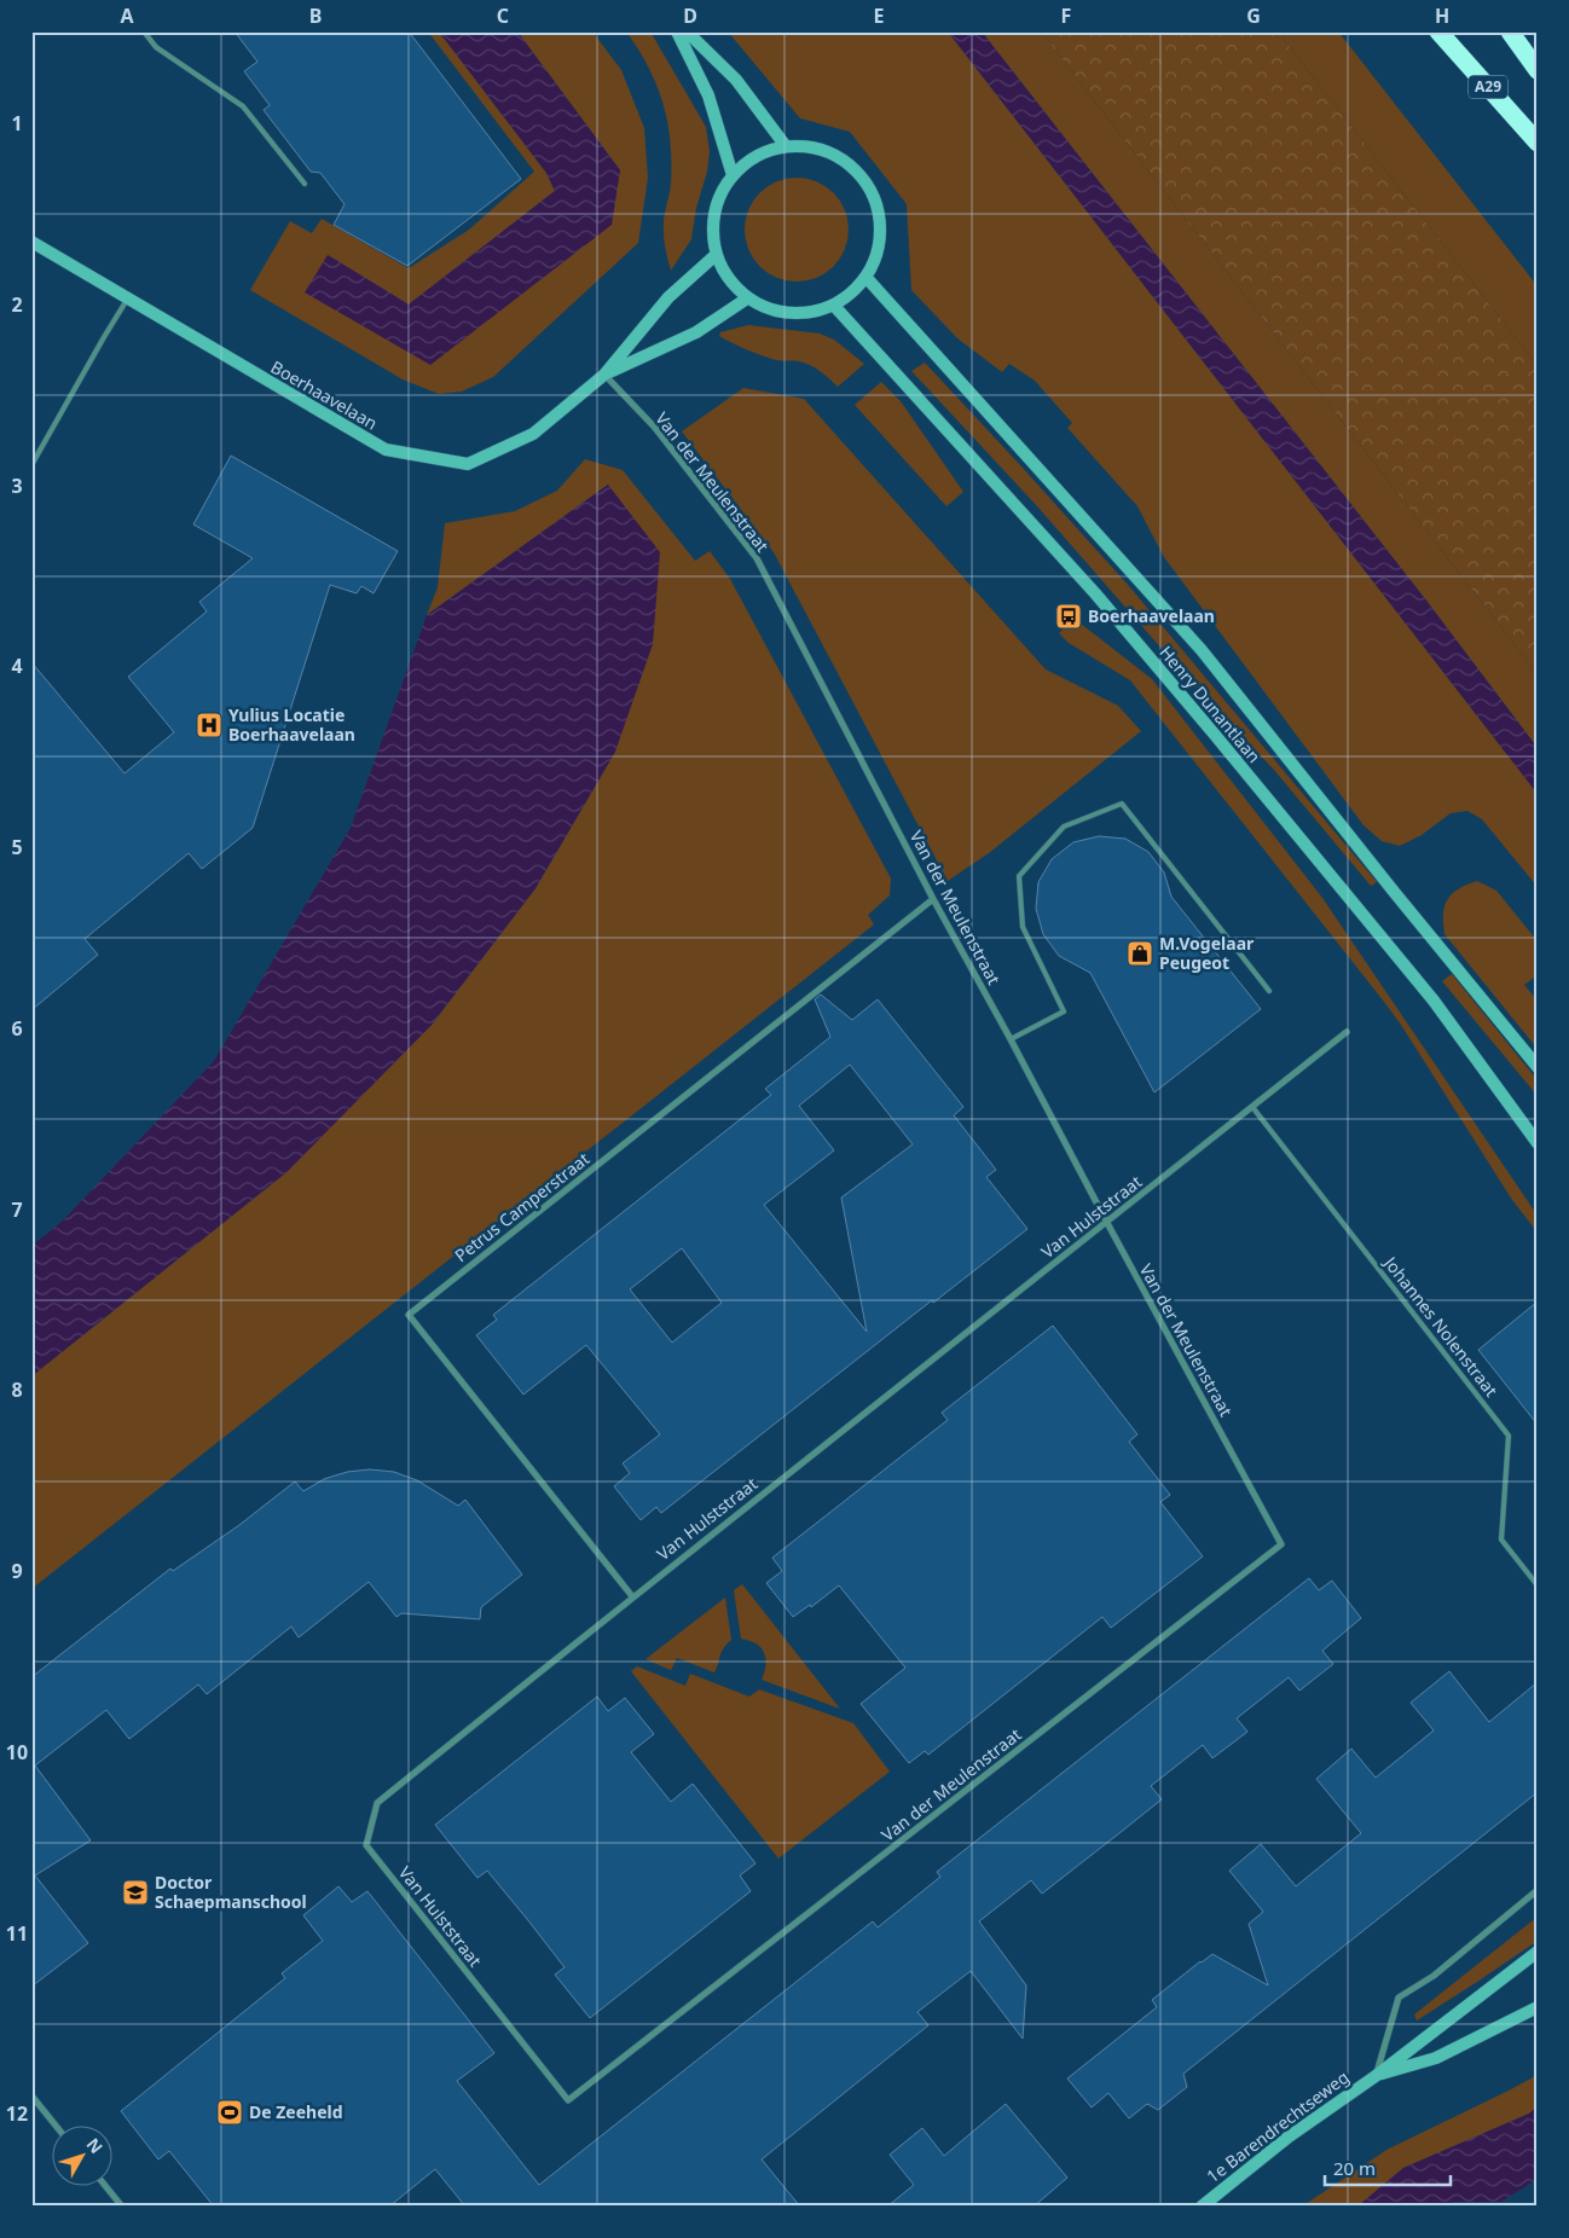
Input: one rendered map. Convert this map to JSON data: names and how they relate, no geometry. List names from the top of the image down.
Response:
{
  "streets": {
    "highway": ["A29"],
    "main road": ["Boerhaavelaan", "Henry Dunantlaan", "1e Barendrechtseweg"],
    "street": ["Van der Meulenstraat", "Petrus Camperstraat", "Van Hulststraat"],
    "lane": ["Johannes Nolenstraat"]
  },
  "crossings": [
    ["Boerhaavelaan", "Van der Meulenstraat"],
    ["Boerhaavelaan", "Henry Dunantlaan"],
    ["Van der Meulenstraat", "Petrus Camperstraat"],
    ["Van der Meulenstraat", "Van Hulststraat"],
    ["Petrus Camperstraat", "Van Hulststraat"],
    ["Van Hulststraat", "Johannes Nolenstraat"]
  ],
  "places": {
    "bus stop": ["Boerhaavelaan"],
    "hospital": ["Yulius Locatie Boerhaavelaan"],
    "shop": ["M.Vogelaar Peugeot"],
    "school or university": ["Doctor Schaepmanschool"],
    "sports": ["De Zeeheld"]
  },
  "scale_bar": "20 m",
  "north": "top right",
  "grid": {
    "columns": [
      "A",
      "B",
      "C",
      "D",
      "E",
      "F",
      "G",
      "H"
    ],
    "rows": [
      "1",
      "2",
      "3",
      "4",
      "5",
      "6",
      "7",
      "8",
      "9",
      "10",
      "11",
      "12"
    ]
  }
}
